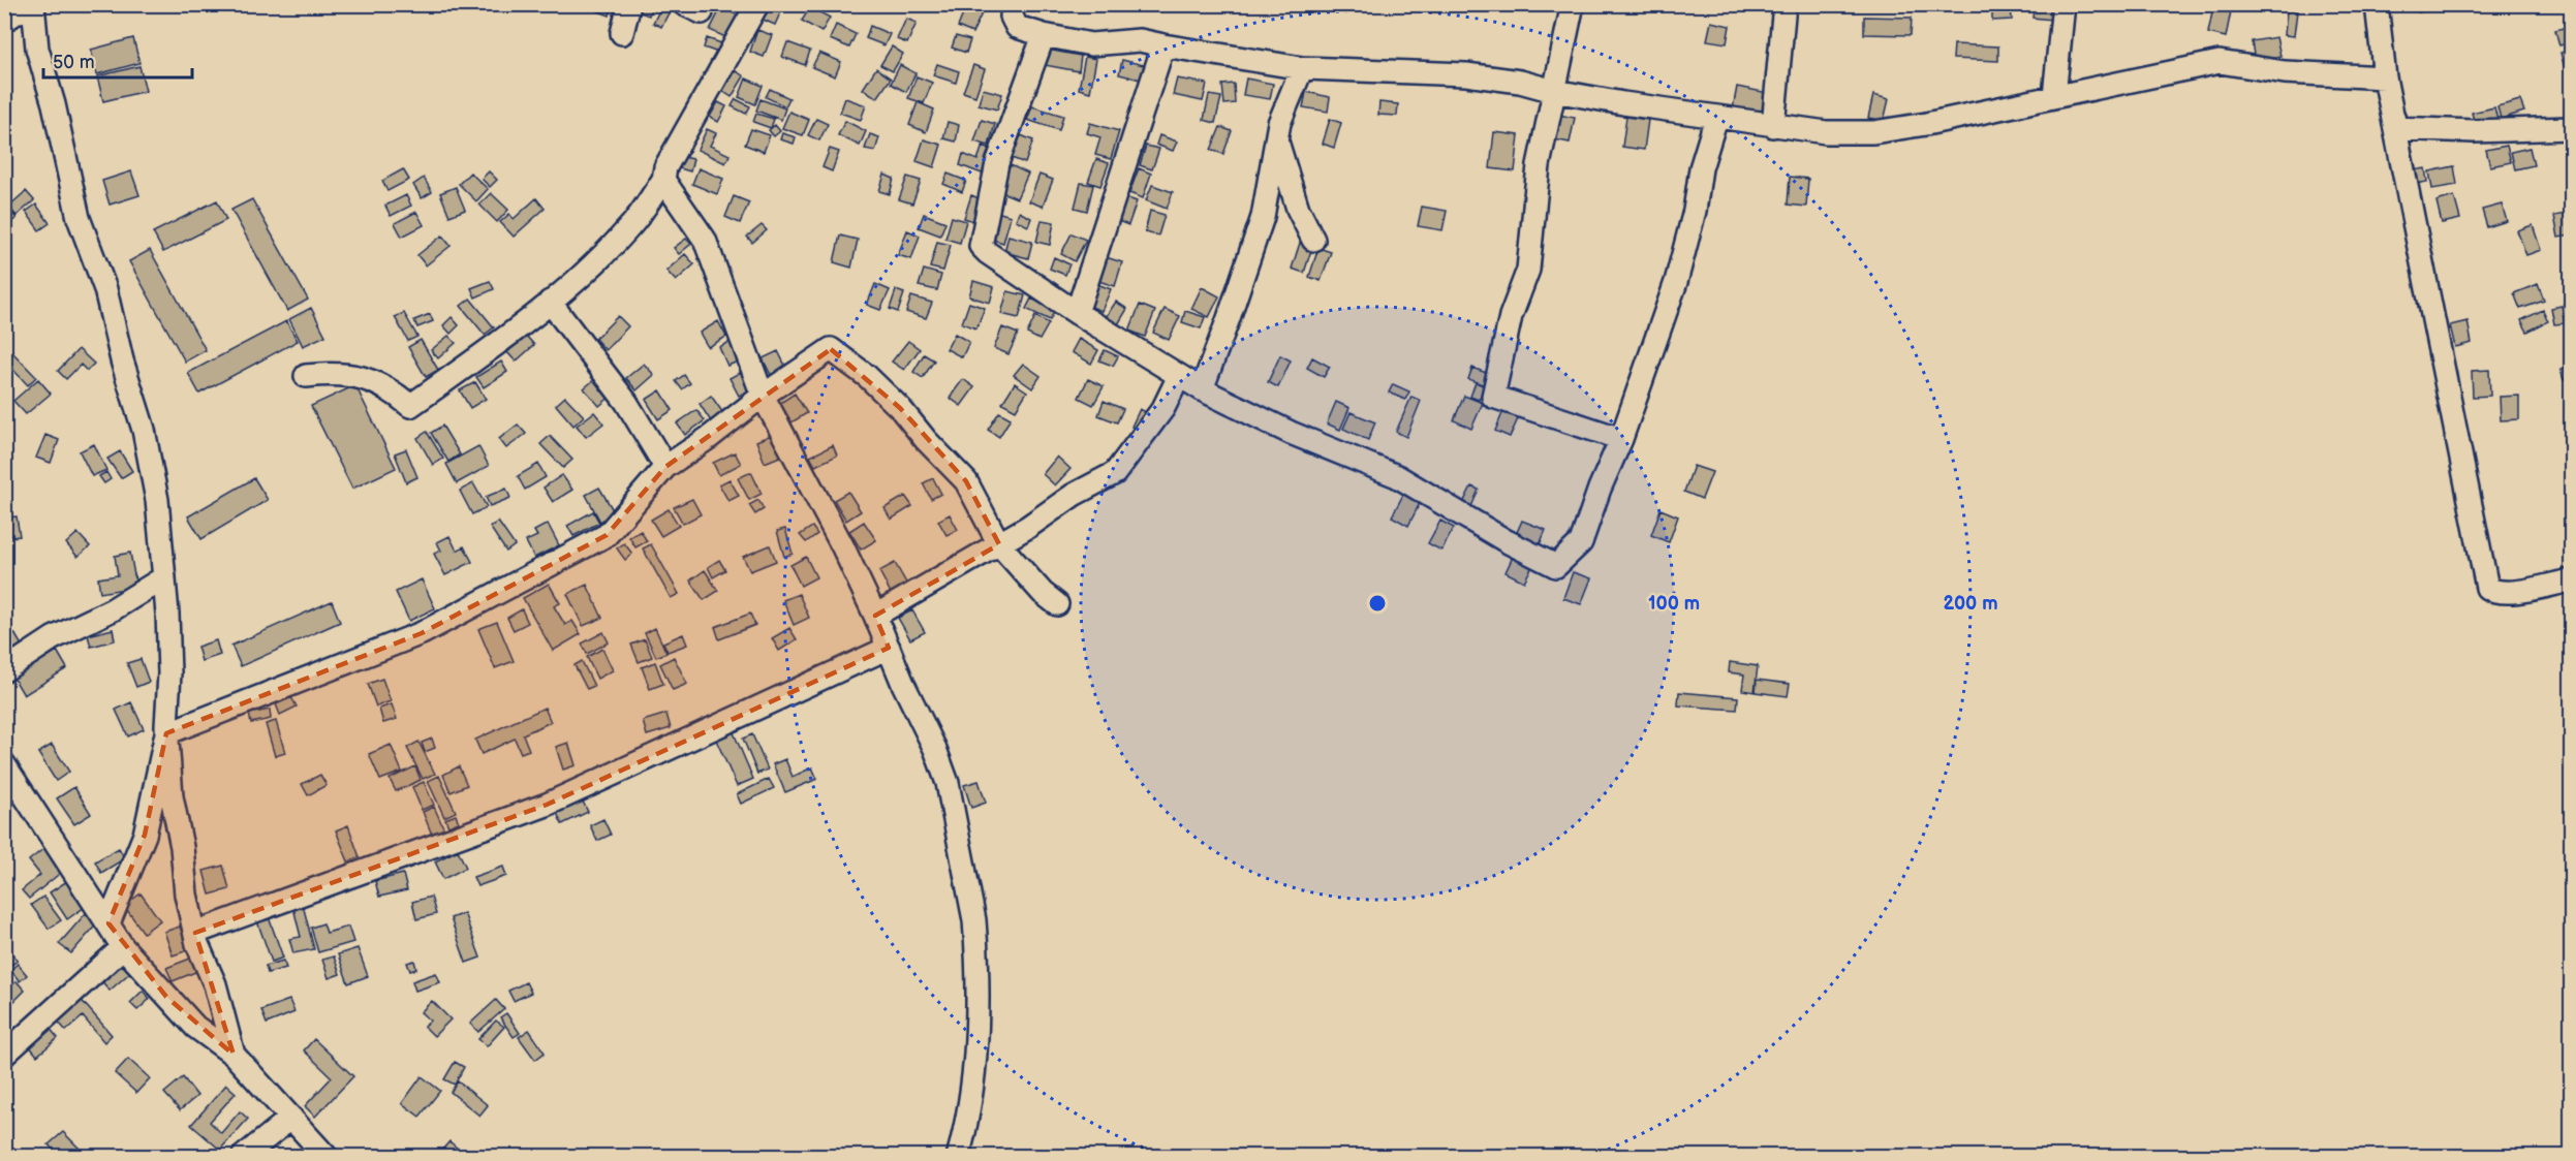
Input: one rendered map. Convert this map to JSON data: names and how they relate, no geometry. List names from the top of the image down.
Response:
{
  "scale_bar": "50 m",
  "rings": ["100 m", "200 m"]
}
